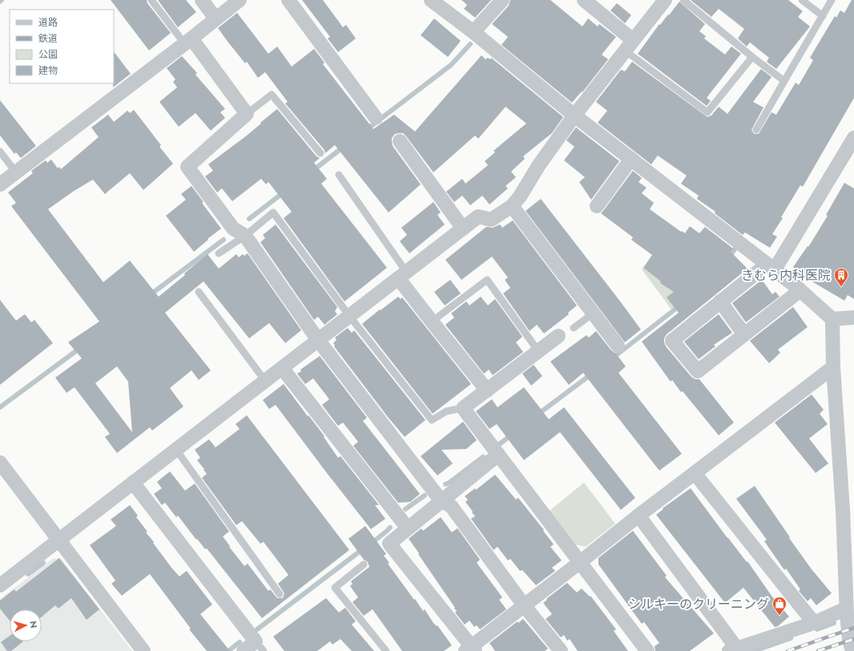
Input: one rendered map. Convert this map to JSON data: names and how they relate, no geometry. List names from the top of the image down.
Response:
{
  "places": {
    "building": ["きむら内科医院"],
    "shop": ["シルキーのクリーニング"]
  },
  "legend": [
    "道路",
    "鉄道",
    "公園",
    "建物"
  ],
  "north": "right"
}
